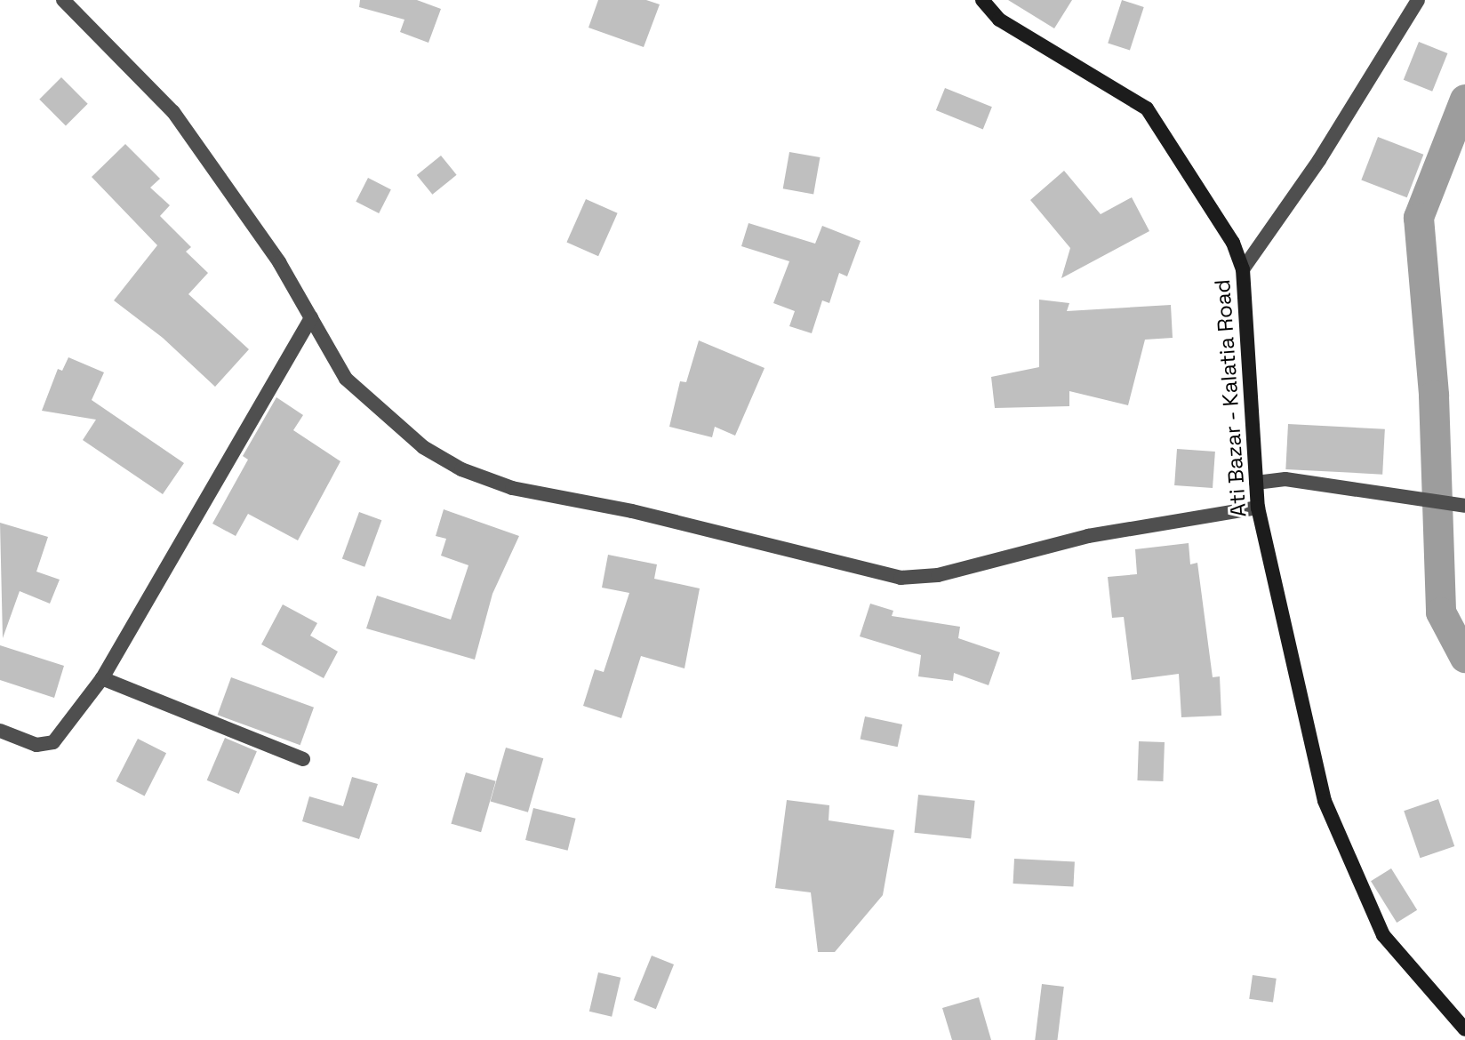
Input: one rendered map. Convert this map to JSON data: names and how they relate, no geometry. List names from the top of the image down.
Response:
{
  "streets": {
    "main road": ["Ati Bazar - Kalatia Road"]
  }
}
